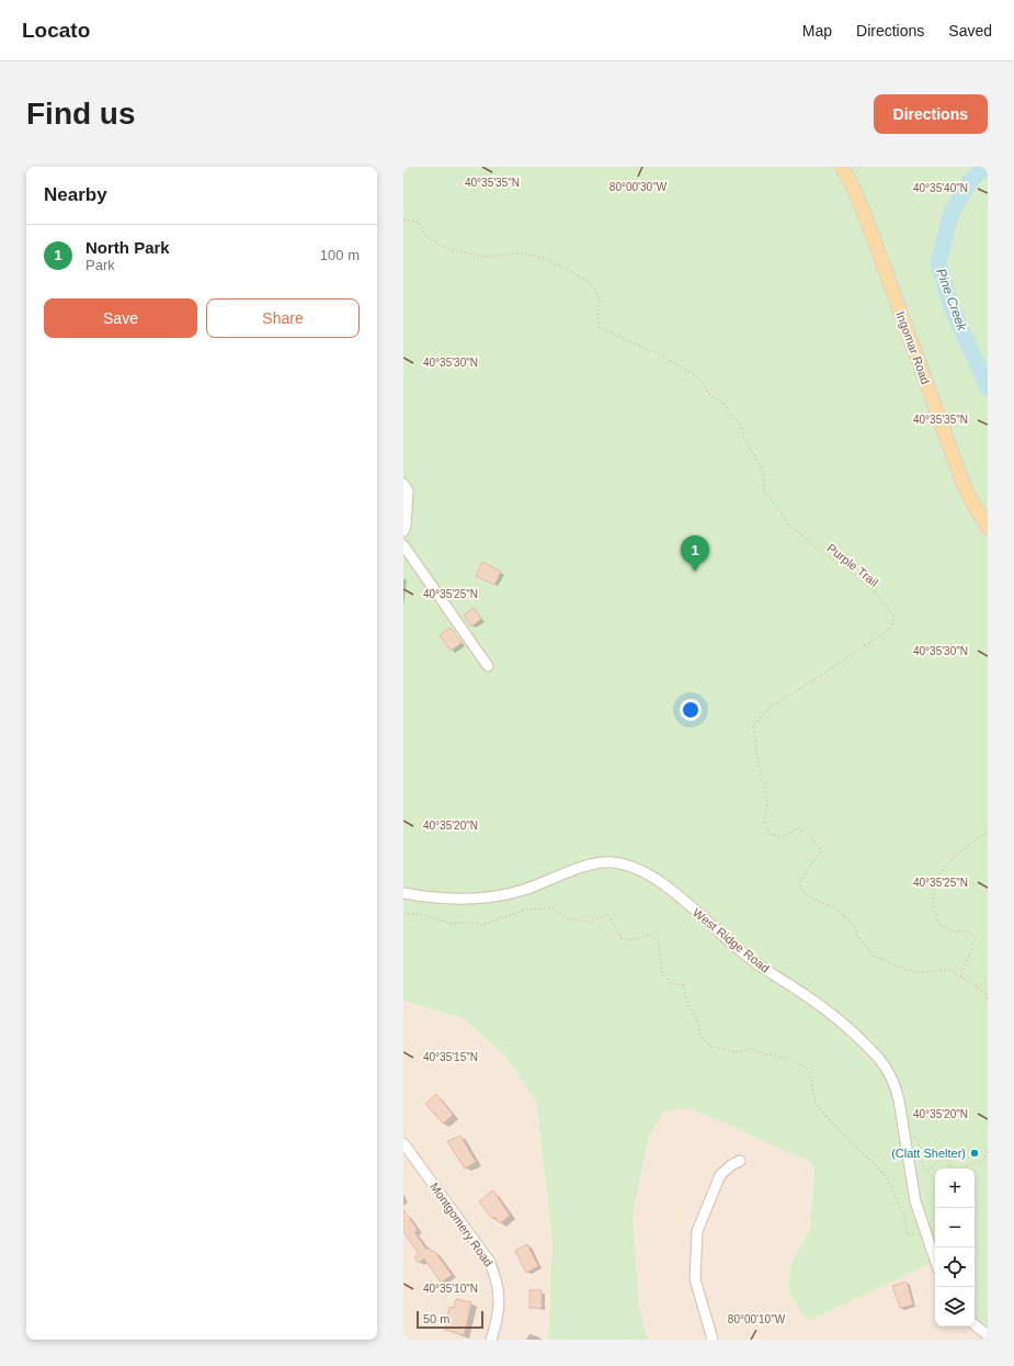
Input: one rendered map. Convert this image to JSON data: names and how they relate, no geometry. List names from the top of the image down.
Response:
{
  "streets": {
    "main road": ["Ingomar Road"],
    "street": ["West Ridge Road", "Montgomery Road"],
    "path": ["Purple Trail"]
  },
  "water": ["Pine Creek"],
  "places": ["(Clatt Shelter)"],
  "scale_bar": "50 m",
  "page": {
    "header": "Locato",
    "nav": ["Map", "Directions", "Saved"],
    "buttons": [
      "Directions",
      ["Save", "Share"]
    ],
    "title": "Find us",
    "heading": "Nearby",
    "list": [
      {
        "mark": "1",
        "name": "North Park",
        "note": "Park",
        "value": "100 m"
      }
    ],
    "pins": "1",
    "map_buttons": ["+", "−"],
    "scale": "50 m"
  },
  "coordinates": [
    "40°35'35\"N",
    "80°00'30\"W",
    "40°35'40\"N",
    "40°35'30\"N",
    "40°35'25\"N",
    "40°35'20\"N",
    "40°35'15\"N",
    "40°35'10\"N",
    "80°00'10\"W"
  ]
}
